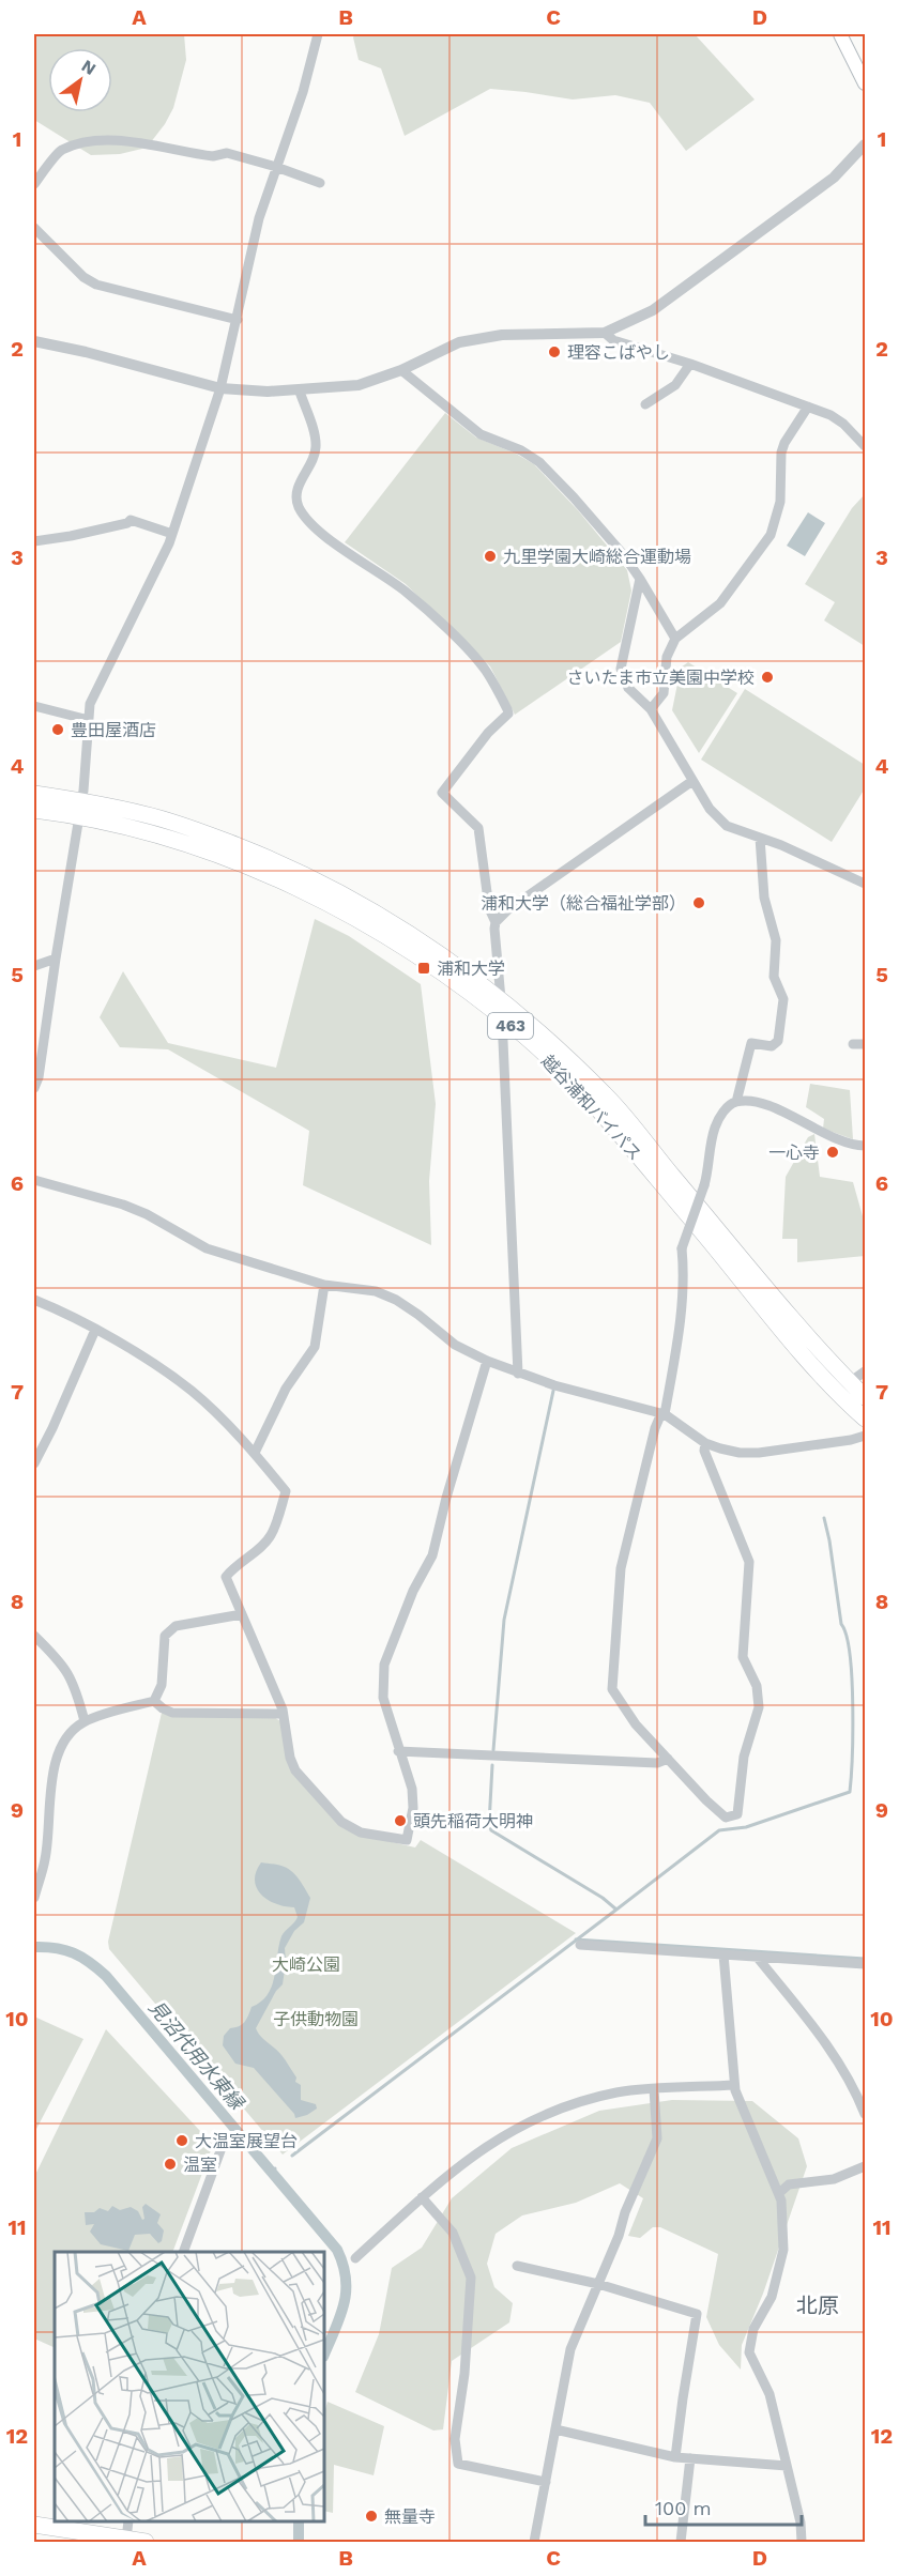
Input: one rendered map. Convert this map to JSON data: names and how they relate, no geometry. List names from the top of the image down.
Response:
{
  "streets": {
    "highway": ["463", "越谷浦和バイパス"]
  },
  "districts": ["北原"],
  "water": ["見沼代用水東縁"],
  "parks": ["大崎公園", "子供動物園"],
  "places": {
    "other": [
      "理容こばやし",
      "九里学園大崎総合運動場",
      "さいたま市立美園中学校",
      "豊田屋酒店",
      "浦和大学（総合福祉学部）",
      "一心寺",
      "頭先稲荷大明神",
      "大温室展望台",
      "温室",
      "無量寺"
    ],
    "transit": ["浦和大学"]
  },
  "scale_bar": "100 m",
  "north": "top right",
  "grid": {
    "columns": [
      "A",
      "B",
      "C",
      "D"
    ],
    "rows": [
      "1",
      "2",
      "3",
      "4",
      "5",
      "6",
      "7",
      "8",
      "9",
      "10",
      "11",
      "12"
    ]
  }
}
